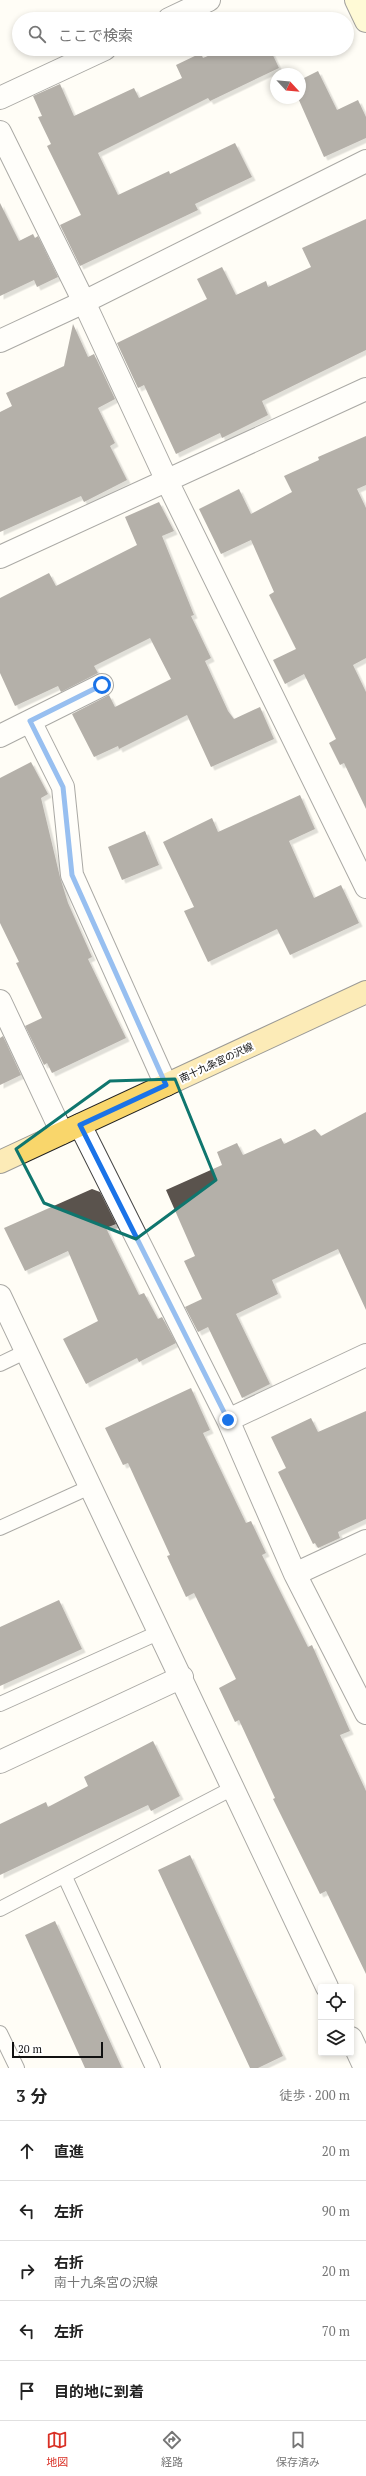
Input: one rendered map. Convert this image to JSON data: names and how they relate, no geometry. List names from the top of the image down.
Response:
{
  "streets": {
    "main road": ["南十九条宮の沢線"]
  },
  "scale_bar": "20 m",
  "north": "bottom right",
  "page": {
    "search": "ここで検索",
    "scale": "20 m",
    "heading": ["3 分", "徒歩 · 200 m"],
    "list": [
      ["直進", "20 m"],
      ["左折", "90 m"],
      ["右折", "南十九条宮の沢線", "20 m"],
      ["左折", "70 m"],
      "目的地に到着"
    ],
    "nav": ["地図", "経路", "保存済み"]
  }
}
